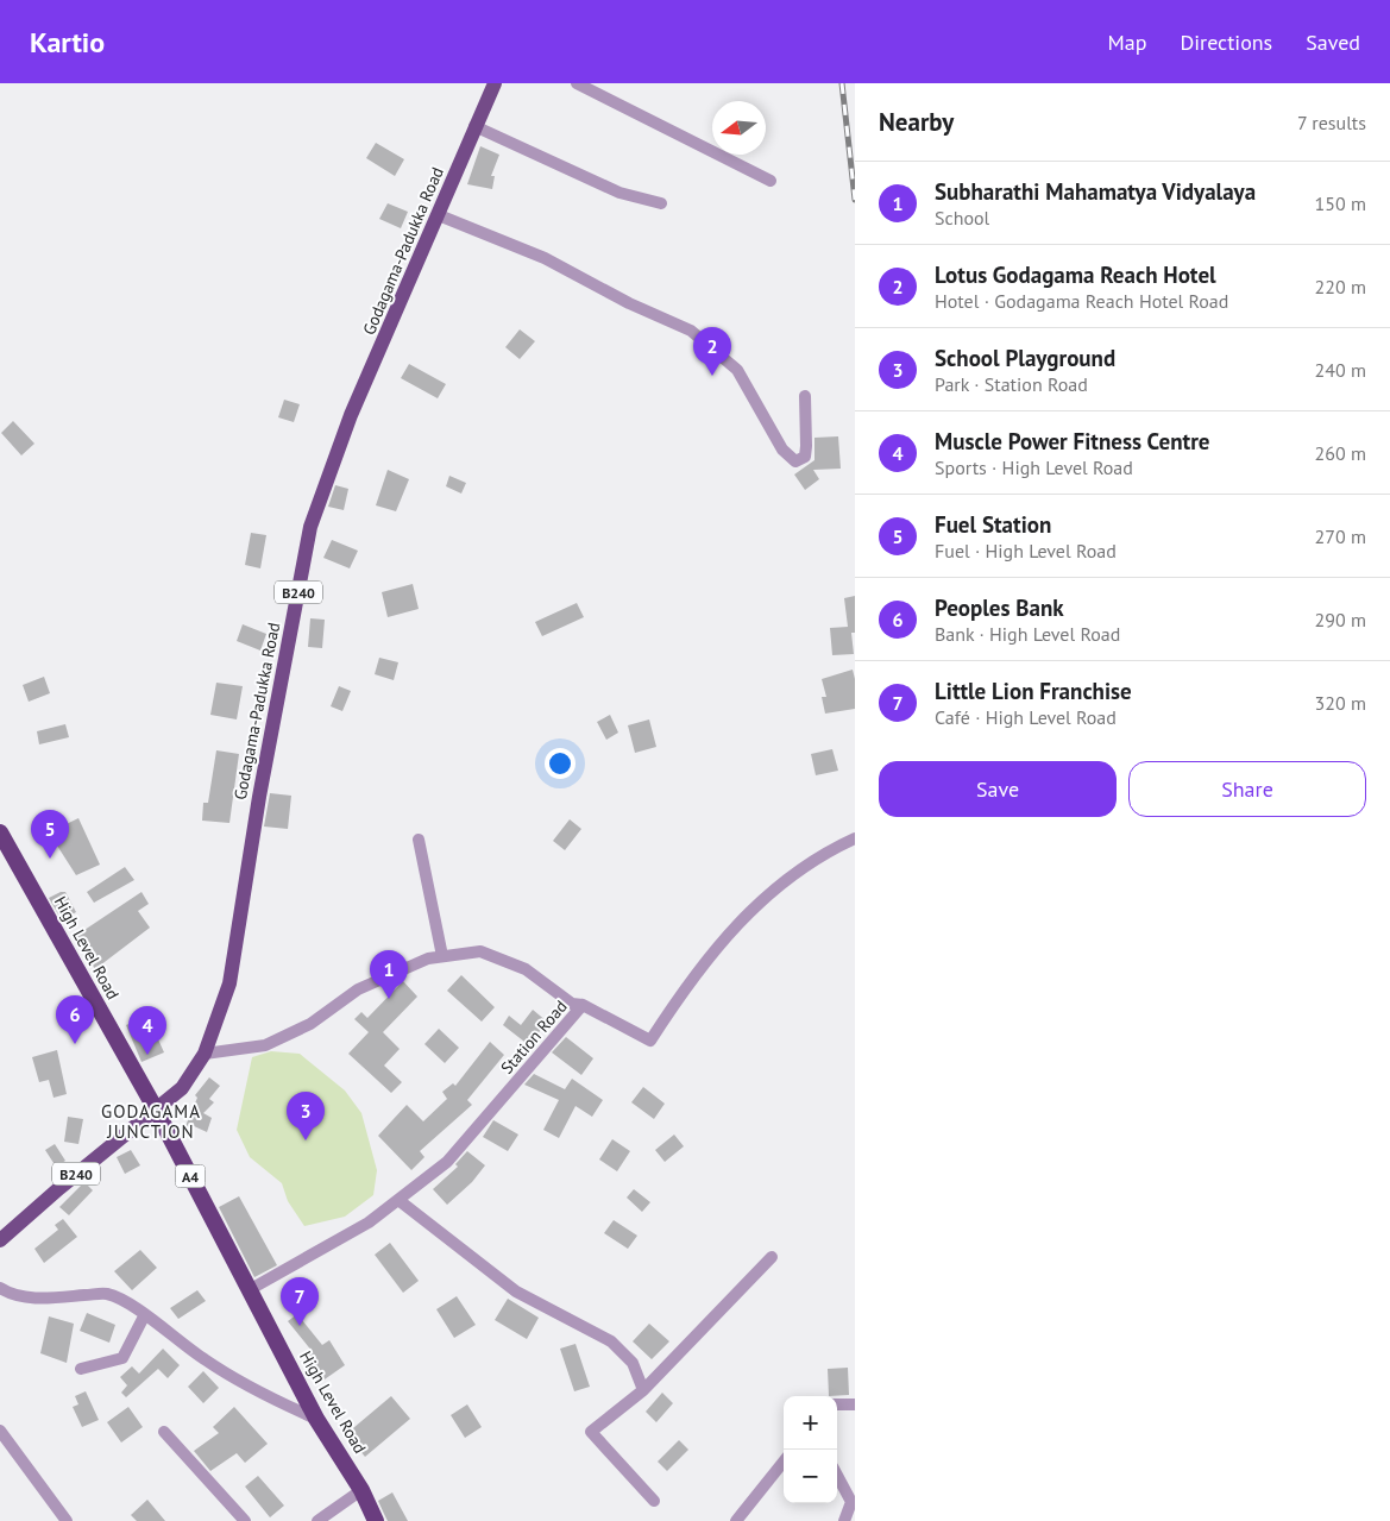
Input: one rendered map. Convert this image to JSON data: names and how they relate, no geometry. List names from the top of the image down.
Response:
{
  "streets": {
    "highway": ["High Level Road", "A4"],
    "main road": ["Godagama-Padukka Road", "B240"],
    "street": ["Station Road"]
  },
  "crossings": [
    ["Godagama-Padukka Road", "B240"],
    ["Godagama-Padukka Road", "High Level Road"],
    ["B240", "High Level Road"],
    ["High Level Road", "Station Road"]
  ],
  "districts": ["GODAGAMA JUNCTION"],
  "north": "left",
  "page": {
    "header": "Kartio",
    "nav": ["Map", "Directions", "Saved"],
    "heading": ["Nearby", "7 results"],
    "list": [
      {
        "mark": "1",
        "name": "Subharathi Mahamatya Vidyalaya",
        "note": "School",
        "value": "150 m"
      },
      {
        "mark": "2",
        "name": "Lotus Godagama Reach Hotel",
        "note": "Hotel · Godagama Reach Hotel Road",
        "value": "220 m"
      },
      {
        "mark": "3",
        "name": "School Playground",
        "note": "Park · Station Road",
        "value": "240 m"
      },
      {
        "mark": "4",
        "name": "Muscle Power Fitness Centre",
        "note": "Sports · High Level Road",
        "value": "260 m"
      },
      {
        "mark": "5",
        "name": "Fuel Station",
        "note": "Fuel · High Level Road",
        "value": "270 m"
      },
      {
        "mark": "6",
        "name": "Peoples Bank",
        "note": "Bank · High Level Road",
        "value": "290 m"
      },
      {
        "mark": "7",
        "name": "Little Lion Franchise",
        "note": "Café · High Level Road",
        "value": "320 m"
      }
    ],
    "pins": [
      "2",
      "5",
      "1",
      "6",
      "4",
      "3",
      "7"
    ],
    "buttons": ["Save", "Share"],
    "map_buttons": ["+", "−"]
  }
}
